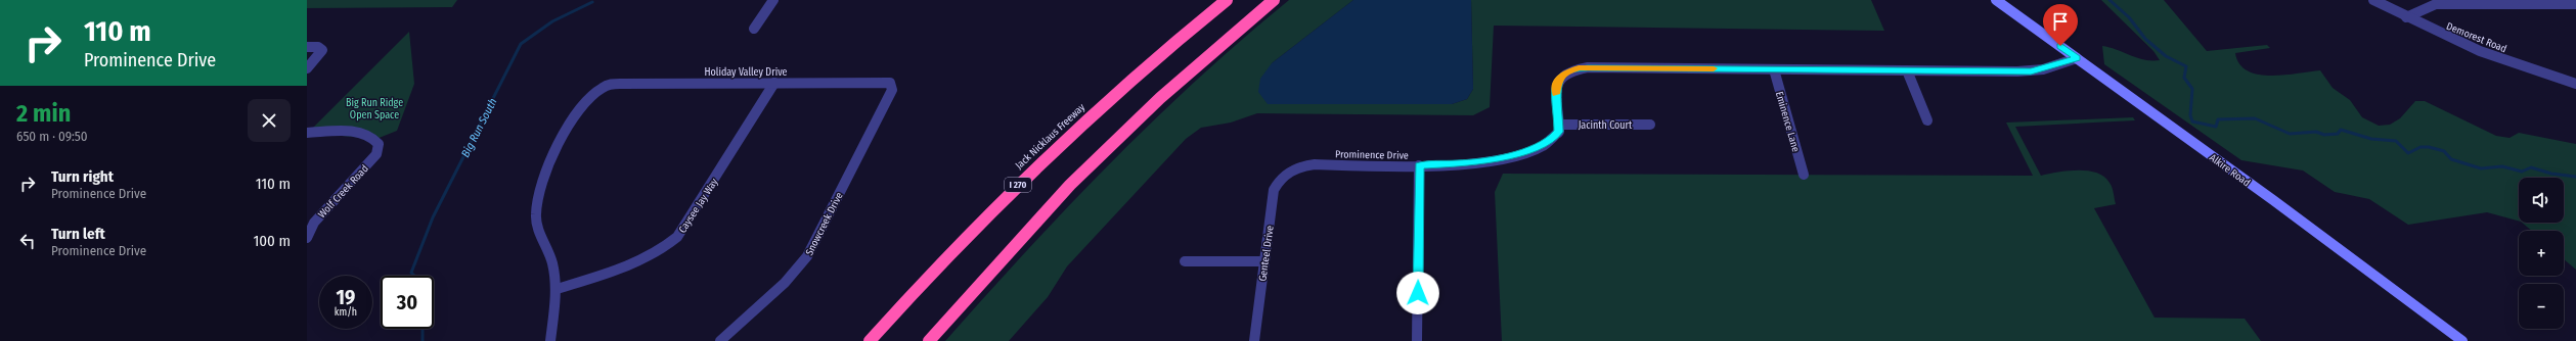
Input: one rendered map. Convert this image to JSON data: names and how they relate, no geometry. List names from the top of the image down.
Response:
{
  "streets": {
    "highway": ["Jack Nicklaus Freeway", "I 270"],
    "main road": ["Alkire Road"],
    "street": [
      "Demorest Road",
      "Holiday Valley Drive",
      "Eminence Lane",
      "Jacinth Court",
      "Prominence Drive",
      "Wolf Creek Road",
      "Caysee Jay Way",
      "Snowcreek Drive",
      "Genteel Drive"
    ]
  },
  "crossings": [
    ["Holiday Valley Drive", "Caysee Jay Way"],
    ["Holiday Valley Drive", "Snowcreek Drive"],
    ["Jacinth Court", "Prominence Drive"],
    ["Prominence Drive", "Genteel Drive"]
  ],
  "water": ["Big Run South"],
  "parks": ["Big Run Ridge Open Space"],
  "page": {
    "turn": ["110 m", "Prominence Drive"],
    "heading": ["2 min", "650 m · 09:50"],
    "list": [
      {
        "name": "Turn right",
        "note": "Prominence Drive",
        "value": "110 m"
      },
      {
        "name": "Turn left",
        "note": "Prominence Drive",
        "value": "100 m"
      }
    ],
    "map_buttons": ["+", "−"],
    "speed": "19 km/h",
    "limit": "30"
  }
}
